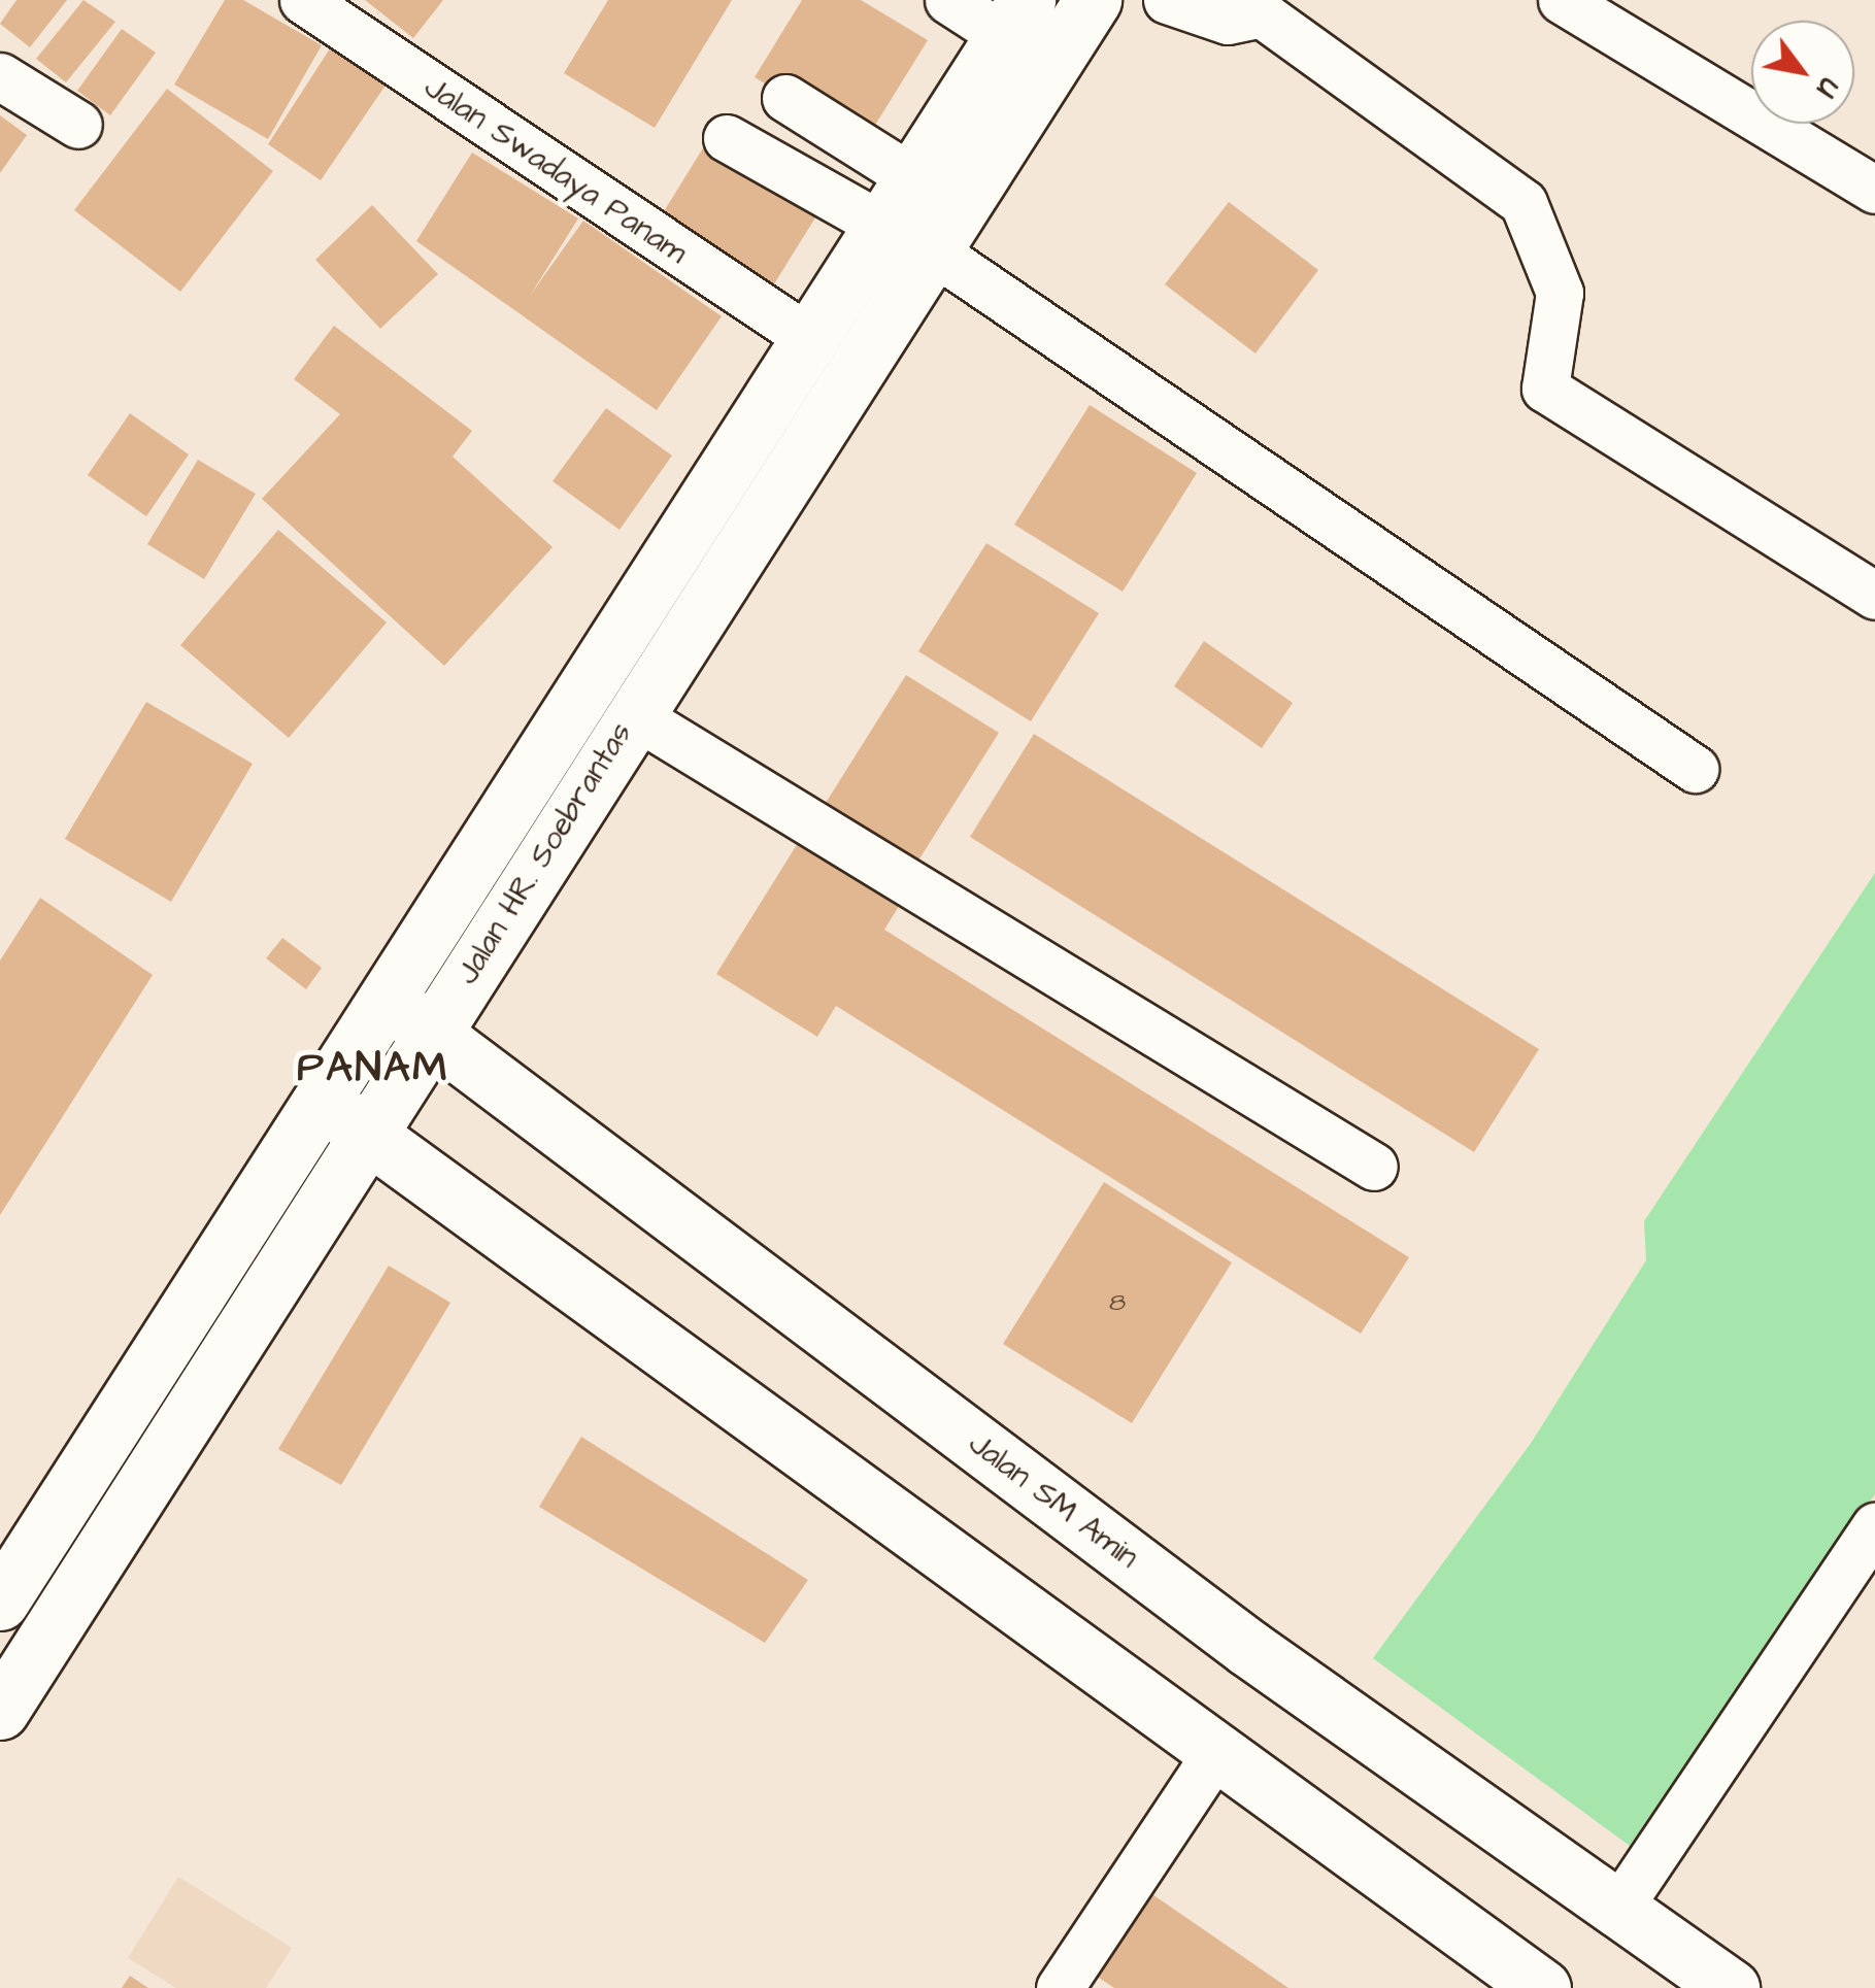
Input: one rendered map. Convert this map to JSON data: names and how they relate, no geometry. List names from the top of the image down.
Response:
{
  "streets": {
    "main road": ["Jalan HR. Soebrantas", "Jalan SM Amin"],
    "street": ["Jalan Swadaya Panam"]
  },
  "crossings": [
    ["Jalan Swadaya Panam", "Jalan HR. Soebrantas"],
    ["Jalan HR. Soebrantas", "Jalan SM Amin"]
  ],
  "districts": ["PANAM"],
  "house_numbers": ["8"],
  "north": "bottom right"
}
